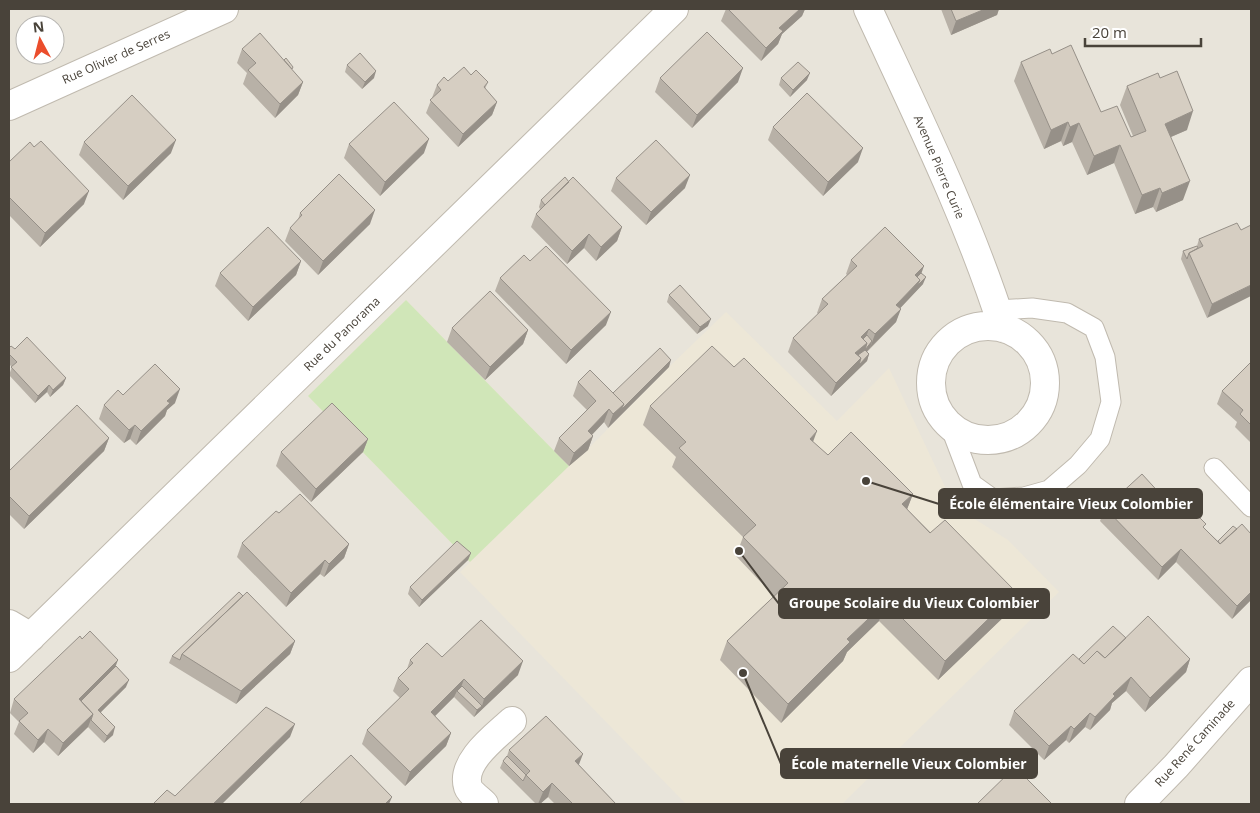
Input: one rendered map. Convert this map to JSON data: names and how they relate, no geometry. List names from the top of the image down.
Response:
{
  "streets": {
    "street": [
      "Rue Olivier de Serres",
      "Avenue Pierre Curie",
      "Rue du Panorama",
      "Rue René Caminade"
    ]
  },
  "places": ["École élémentaire Vieux Colombier", "Groupe Scolaire du Vieux Colombier", "École maternelle Vieux Colombier"],
  "scale_bar": "20 m",
  "north": "top"
}
